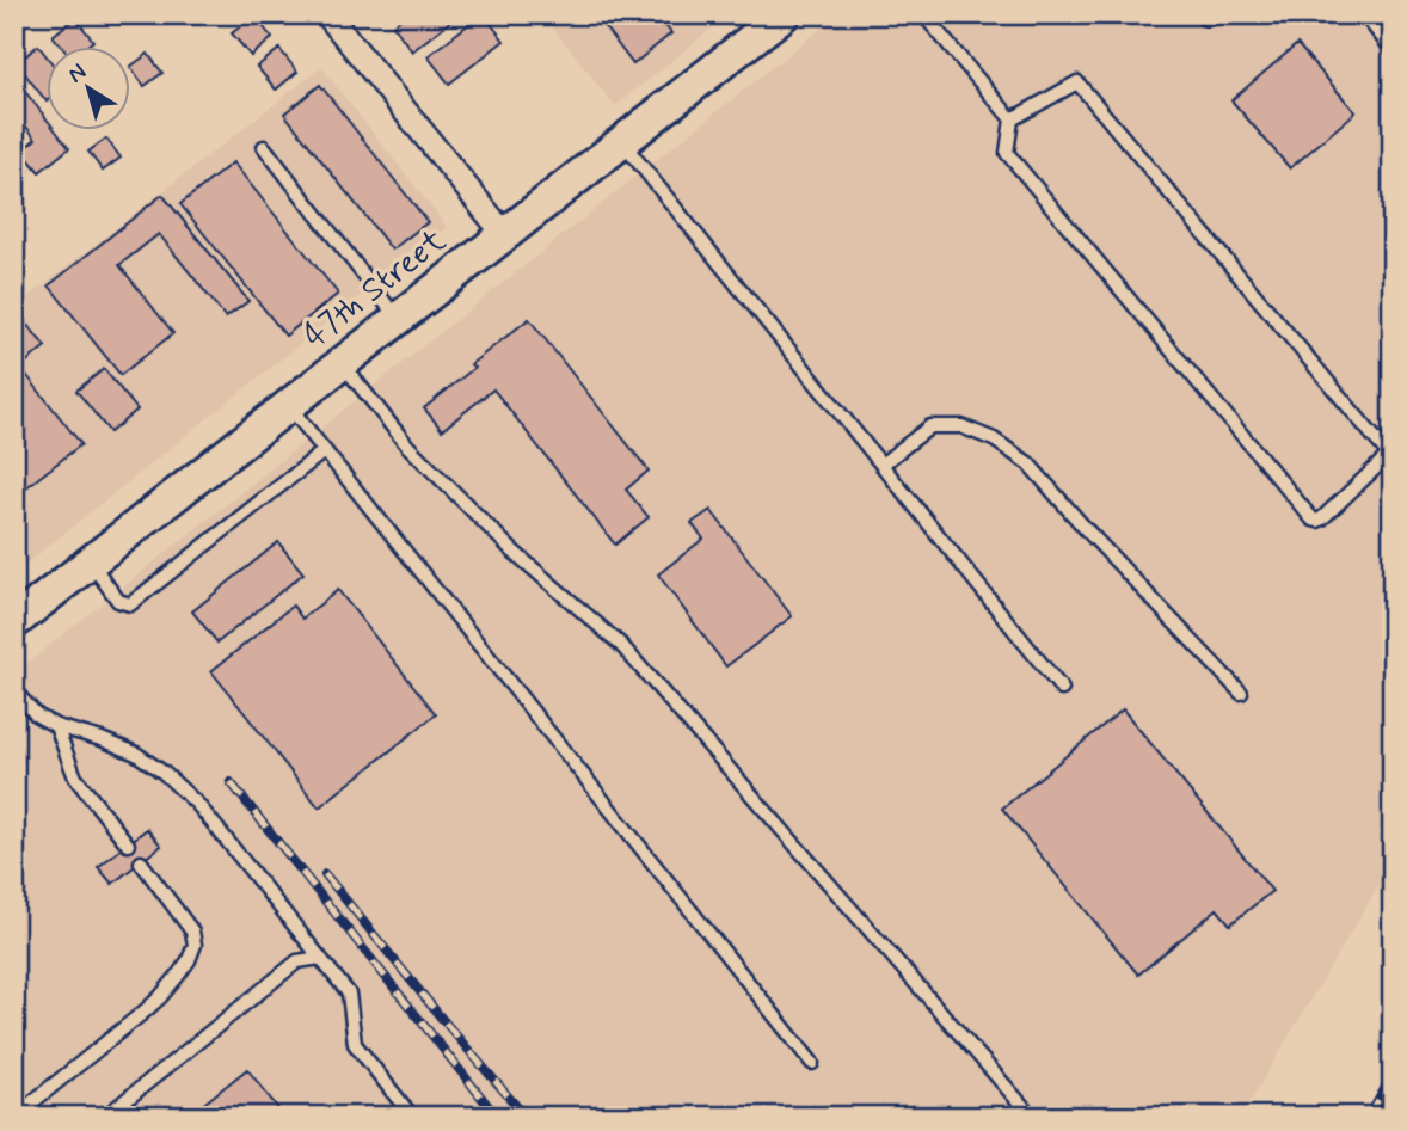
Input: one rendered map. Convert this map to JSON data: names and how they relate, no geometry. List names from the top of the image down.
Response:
{
  "streets": {
    "main road": ["47th Street"]
  },
  "north": "top left"
}
